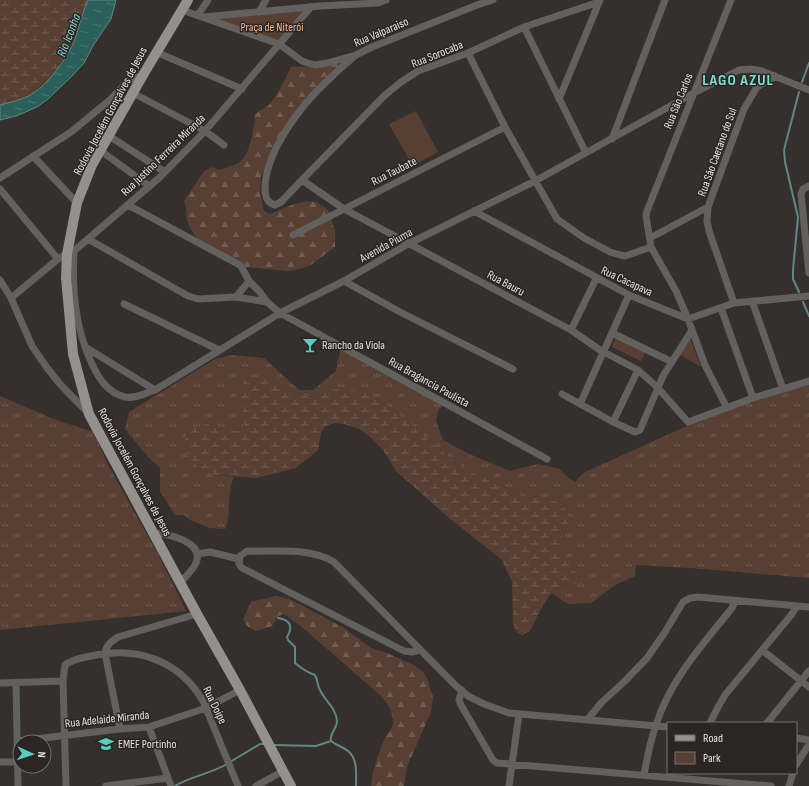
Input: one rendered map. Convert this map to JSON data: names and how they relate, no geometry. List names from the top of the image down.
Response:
{
  "streets": {
    "main road": ["Rodovia Jocelém Gonçalves de Jesus"],
    "street": [
      "Rua Valparaiso",
      "Rua Sorocaba",
      "Rua São Carlos",
      "Rua São Caetano do Sul",
      "Rua Justino Ferreira Miranda",
      "Rua Taubate",
      "Avenida Piuma",
      "Rua Cacapava",
      "Rua Bauru",
      "Rua Bragancia Paulista",
      "Rua Doipe",
      "Rua Adelaide Miranda"
    ]
  },
  "crossings": [
    ["Rua Valparaiso", "Rua Sorocaba"],
    ["Rua Valparaiso", "Rodovia Jocelém Gonçalves de Jesus"],
    ["Rua Valparaiso", "Rua Justino Ferreira Miranda"],
    ["Rua Sorocaba", "Rua Bauru"],
    ["Rua São Carlos", "Rua São Caetano do Sul"],
    ["Rua São Carlos", "Avenida Piuma"],
    ["Rodovia Jocelém Gonçalves de Jesus", "Rua Justino Ferreira Miranda"],
    ["Rodovia Jocelém Gonçalves de Jesus", "Avenida Piuma"],
    ["Rodovia Jocelém Gonçalves de Jesus", "Rua Adelaide Miranda"],
    ["Rua São Caetano do Sul", "Avenida Piuma"],
    ["Rua Justino Ferreira Miranda", "Avenida Piuma"],
    ["Rua Justino Ferreira Miranda", "Rua Bragancia Paulista"],
    ["Rua Taubate", "Rua Bauru"],
    ["Avenida Piuma", "Rua Cacapava"],
    ["Avenida Piuma", "Rua Bauru"],
    ["Avenida Piuma", "Rua Bragancia Paulista"],
    ["Rua Doipe", "Rua Adelaide Miranda"]
  ],
  "districts": ["LAGO AZUL"],
  "water": ["Rio Iconha"],
  "parks": ["Praça de Niterói"],
  "places": {
    "bar": ["Rancho da Viola"],
    "school or university": ["EMEF Portinho"]
  },
  "legend": ["Road", "Park"],
  "north": "right"
}
